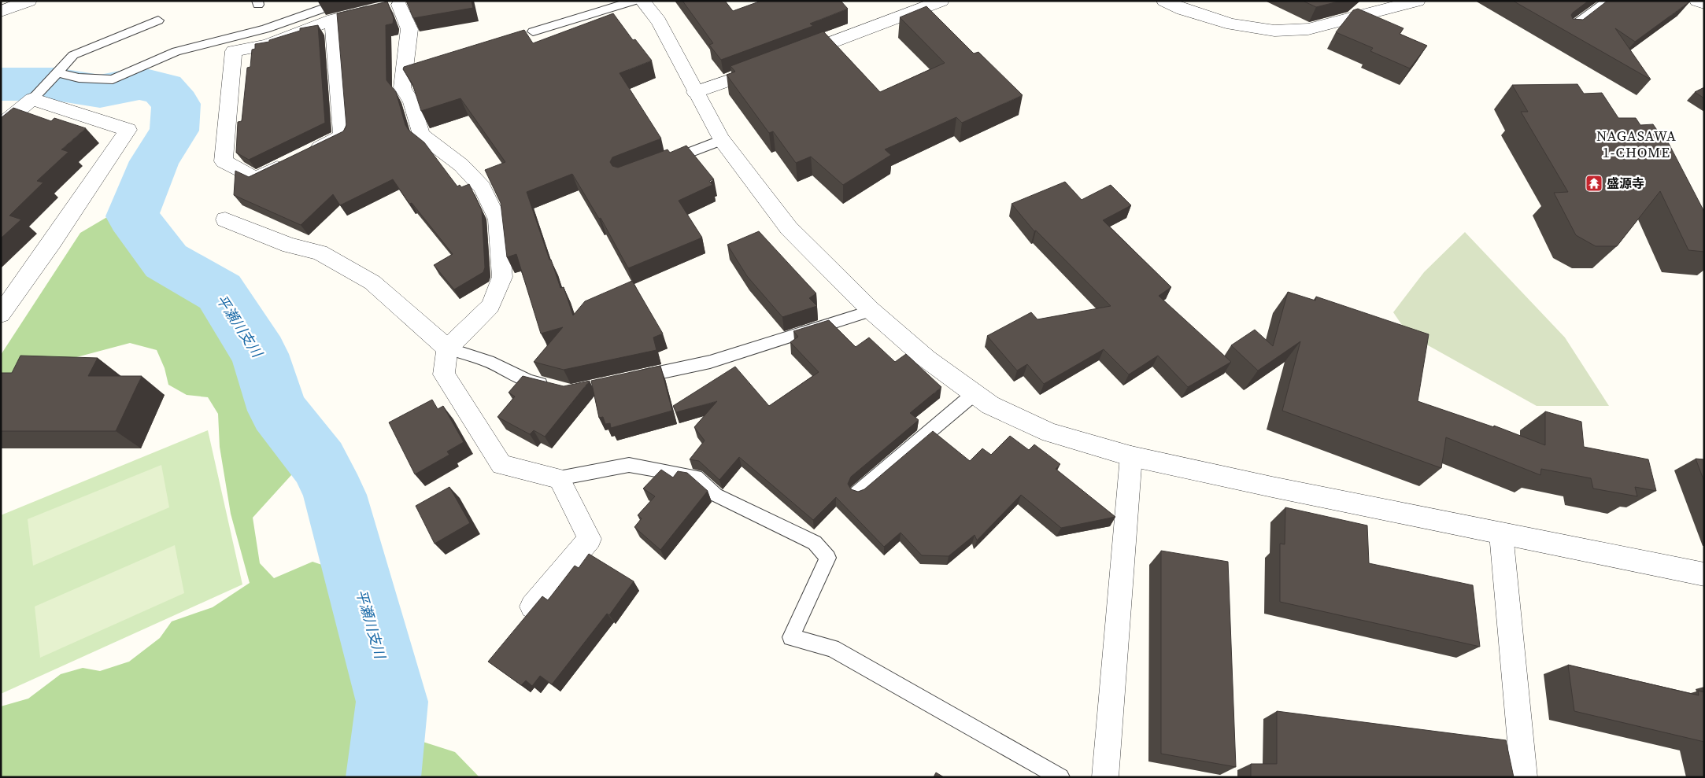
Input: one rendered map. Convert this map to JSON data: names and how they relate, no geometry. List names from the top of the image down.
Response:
{
  "districts": ["NAGASAWA 1-CHOME"],
  "water": ["平瀬川支川"],
  "places": {
    "temple": ["盛源寺"]
  }
}
